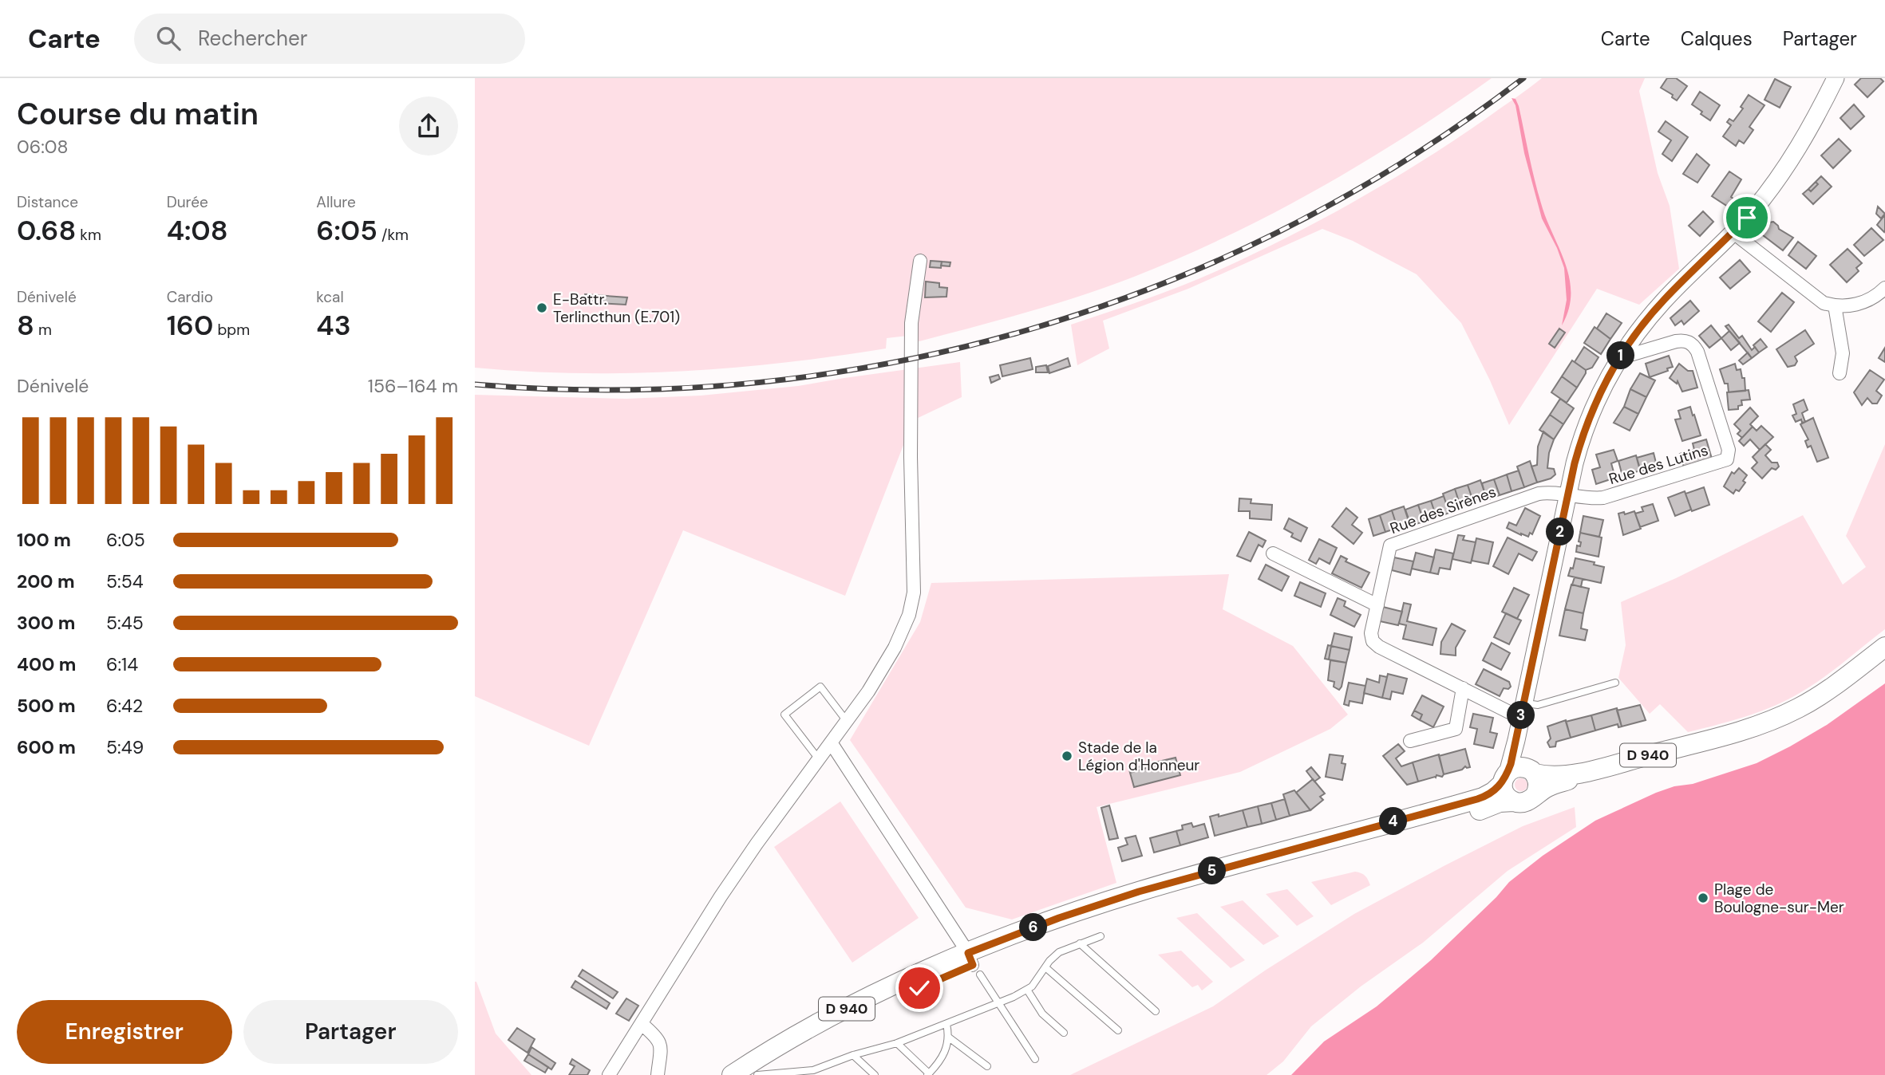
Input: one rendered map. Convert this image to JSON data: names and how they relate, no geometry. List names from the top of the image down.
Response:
{
  "streets": {
    "main road": ["D 940"],
    "street": ["Rue des Lutins", "Rue des Sirènes"]
  },
  "crossings": [
    ["Rue des Lutins", "Rue des Sirènes"]
  ],
  "places": ["E-Battr. Terlincthun (E.701)", "Stade de la Légion d'Honneur", "Plage de Boulogne-sur-Mer"],
  "page": {
    "header": "Carte",
    "search": "Rechercher",
    "nav": ["Carte", "Calques", "Partager"],
    "heading": ["Course du matin", "06:08"],
    "stats": [
      ["Distance", "0.68 km"],
      ["Durée", "4:08"],
      ["Allure", "6:05 /km"],
      ["Dénivelé", "8 m"],
      ["Cardio", "160 bpm"],
      ["kcal", "43"]
    ],
    "pins": [
      "1",
      "2",
      "3",
      "4",
      "5",
      "6"
    ],
    "chart": ["Dénivelé", "156–164 m"],
    "list": [
      {
        "name": "100 m",
        "note": "6:05"
      },
      {
        "name": "200 m",
        "note": "5:54"
      },
      {
        "name": "300 m",
        "note": "5:45"
      },
      {
        "name": "400 m",
        "note": "6:14"
      },
      {
        "name": "500 m",
        "note": "6:42"
      },
      {
        "name": "600 m",
        "note": "5:49"
      }
    ],
    "buttons": ["Enregistrer", "Partager"]
  }
}
